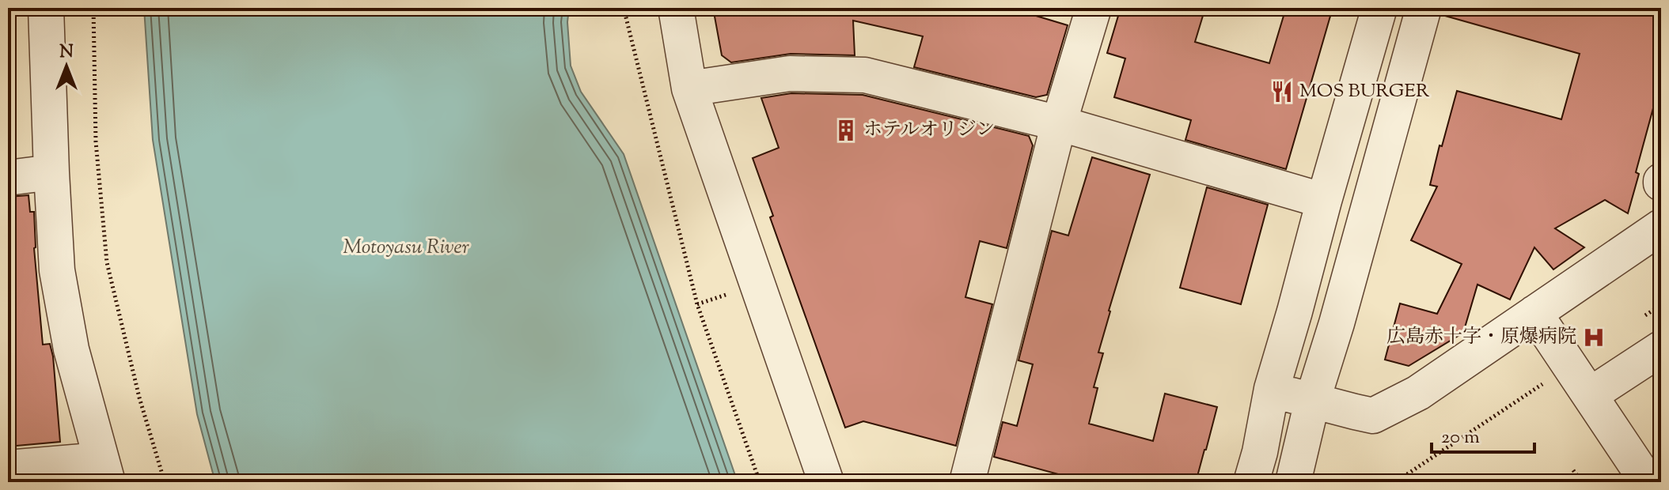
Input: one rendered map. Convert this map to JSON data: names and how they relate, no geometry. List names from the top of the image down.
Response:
{
  "water": ["Motoyasu River"],
  "places": {
    "restaurant": ["MOS BURGER"],
    "building": ["ホテルオリジン"],
    "hospital": ["広島赤十字・原爆病院"]
  },
  "scale_bar": "20 m",
  "north": "top"
}
